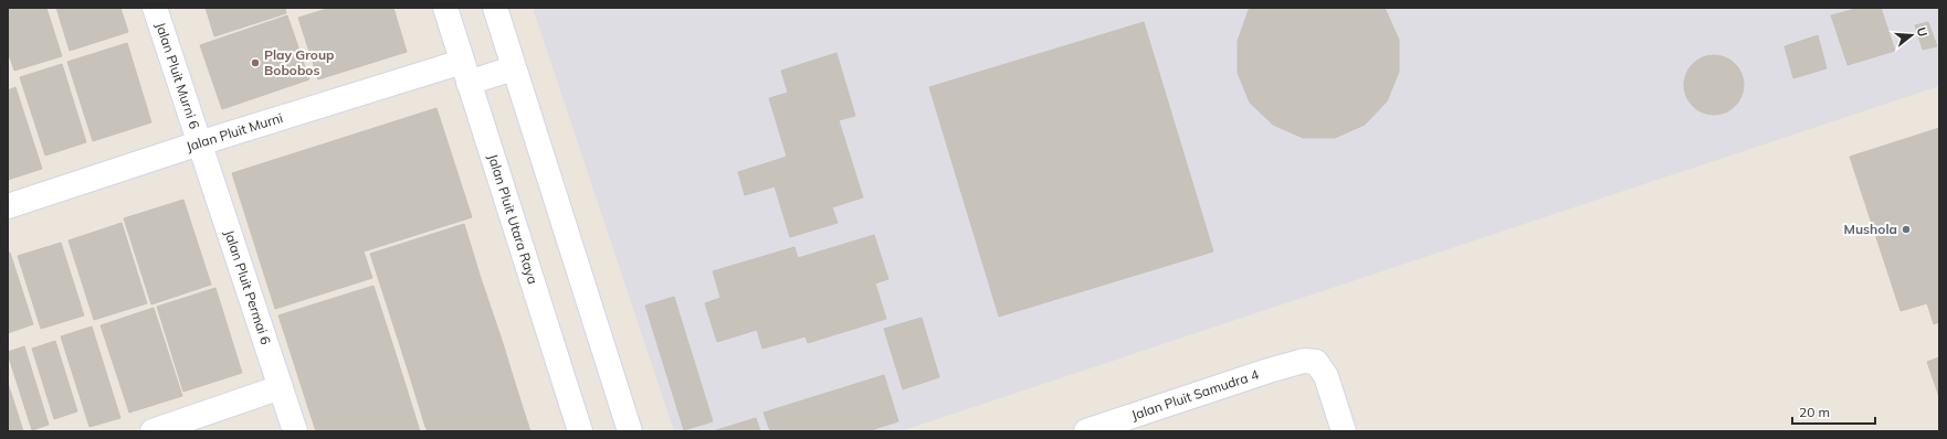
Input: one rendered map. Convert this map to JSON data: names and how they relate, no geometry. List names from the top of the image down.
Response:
{
  "streets": {
    "street": [
      "Jalan Pluit Murni 6",
      "Jalan Pluit Murni",
      "Jalan Pluit Utara Raya",
      "Jalan Pluit Permai 6",
      "Jalan Pluit Samudra 4"
    ]
  },
  "crossings": [
    ["Jalan Pluit Murni 6", "Jalan Pluit Murni"],
    ["Jalan Pluit Murni 6", "Jalan Pluit Permai 6"],
    ["Jalan Pluit Murni", "Jalan Pluit Utara Raya"],
    ["Jalan Pluit Murni", "Jalan Pluit Permai 6"]
  ],
  "places": ["Play Group Bobobos", "Mushola"],
  "scale_bar": "20 m",
  "north": "right"
}
